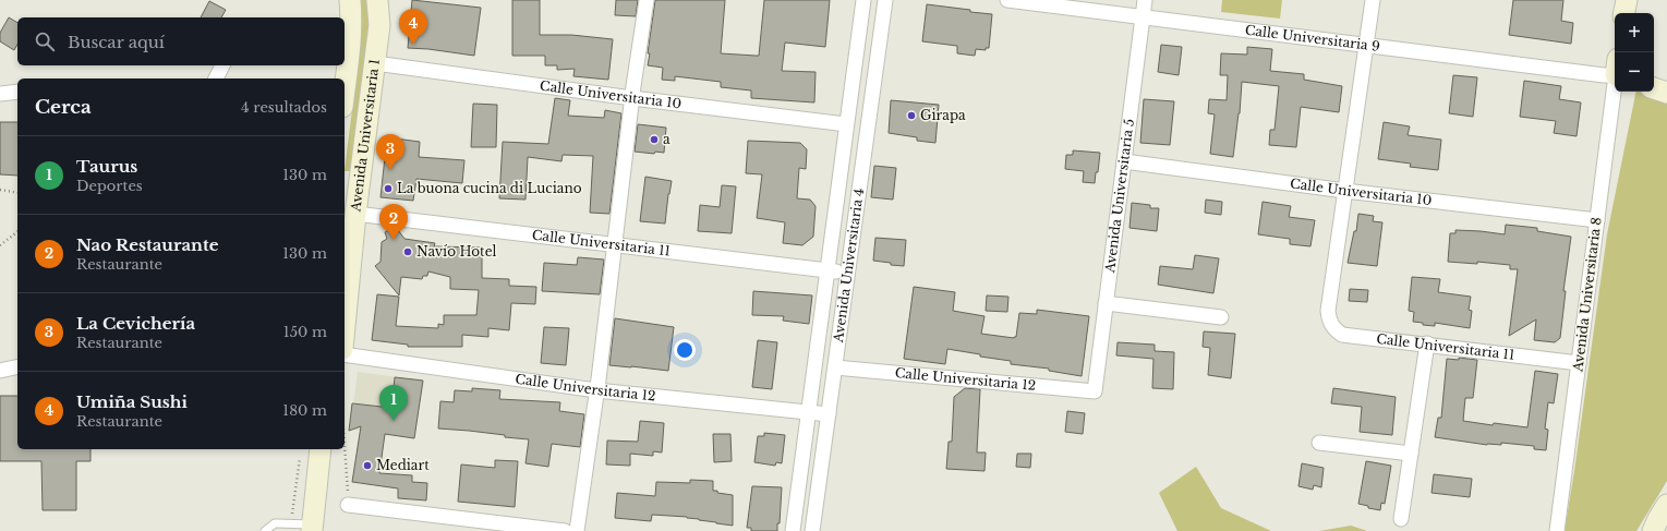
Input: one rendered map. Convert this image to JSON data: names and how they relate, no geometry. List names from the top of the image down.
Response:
{
  "streets": {
    "main road": ["Avenida Universitaria 1"],
    "street": [
      "Calle Universitaria 9",
      "Calle Universitaria 10",
      "Avenida Universitaria 5",
      "Calle Universitaria 11",
      "Avenida Universitaria 4",
      "Avenida Universitaria 8",
      "Calle Universitaria 12"
    ]
  },
  "crossings": [
    ["Calle Universitaria 9", "Avenida Universitaria 5"],
    ["Calle Universitaria 10", "Avenida Universitaria 1"],
    ["Calle Universitaria 10", "Avenida Universitaria 5"],
    ["Calle Universitaria 10", "Calle Universitaria 11"],
    ["Calle Universitaria 10", "Avenida Universitaria 4"],
    ["Calle Universitaria 10", "Avenida Universitaria 8"],
    ["Avenida Universitaria 1", "Calle Universitaria 11"],
    ["Avenida Universitaria 5", "Calle Universitaria 12"],
    ["Calle Universitaria 11", "Avenida Universitaria 4"],
    ["Calle Universitaria 11", "Avenida Universitaria 8"],
    ["Avenida Universitaria 4", "Calle Universitaria 12"]
  ],
  "places": [
    "Girapa",
    "a",
    "La buona cucina di Luciano",
    "Navío Hotel",
    "Mediart"
  ],
  "page": {
    "pins": [
      "4",
      "3",
      "2",
      "1"
    ],
    "map_buttons": ["+", "−"],
    "search": "Buscar aquí",
    "heading": ["Cerca", "4 resultados"],
    "list": [
      {
        "mark": "1",
        "name": "Taurus",
        "note": "Deportes",
        "value": "130 m"
      },
      {
        "mark": "2",
        "name": "Nao Restaurante",
        "note": "Restaurante",
        "value": "130 m"
      },
      {
        "mark": "3",
        "name": "La Cevichería",
        "note": "Restaurante",
        "value": "150 m"
      },
      {
        "mark": "4",
        "name": "Umiña Sushi",
        "note": "Restaurante",
        "value": "180 m"
      }
    ]
  }
}
